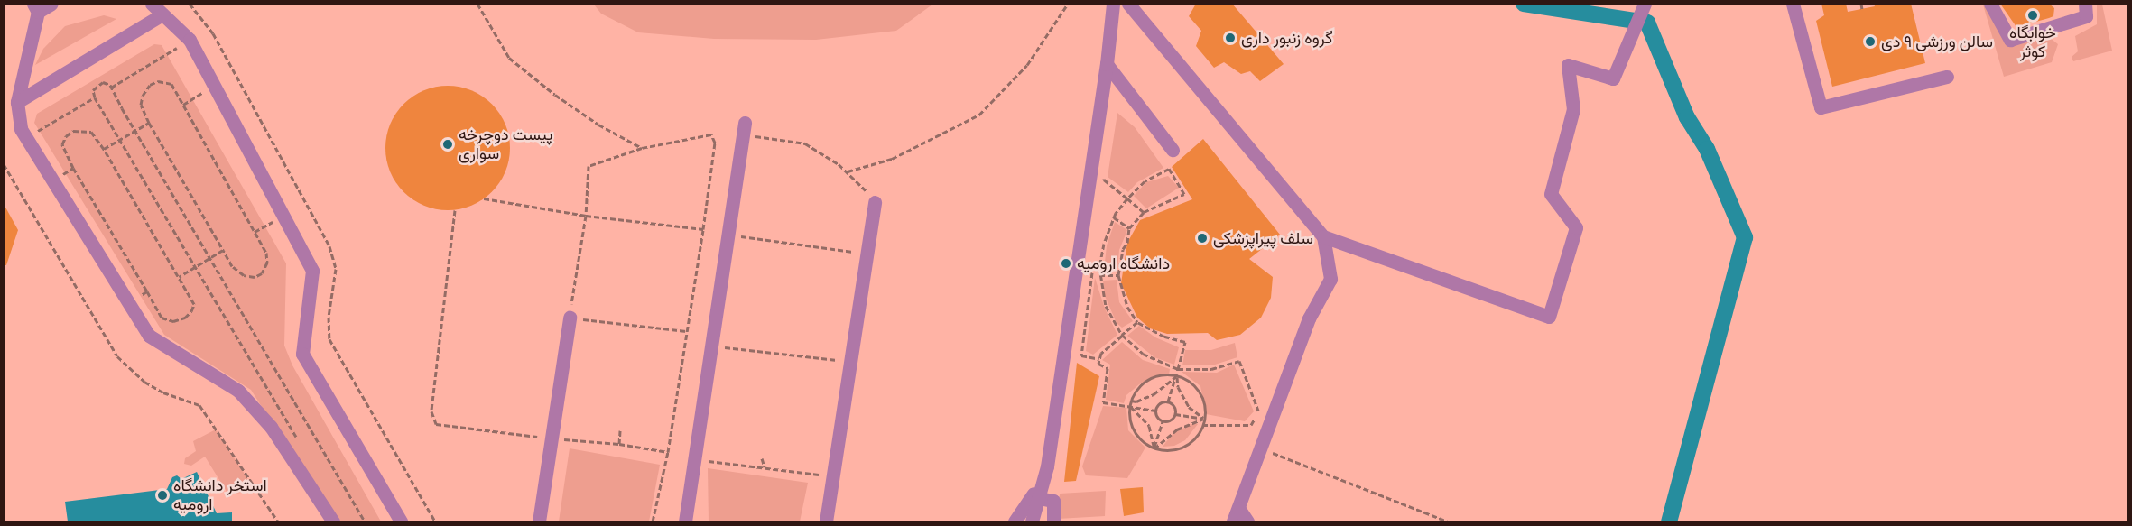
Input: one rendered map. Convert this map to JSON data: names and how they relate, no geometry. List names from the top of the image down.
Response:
{
  "places": [
    "خوابگاه کوثر",
    "گروه زنبور داری",
    "سالن ورزشی ۹ دی",
    "پیست دوچرخه سواری",
    "سلف پیراپزشکی",
    "دانشگاه ارومیه",
    "استخر دانشگاه ارومیه"
  ]
}
